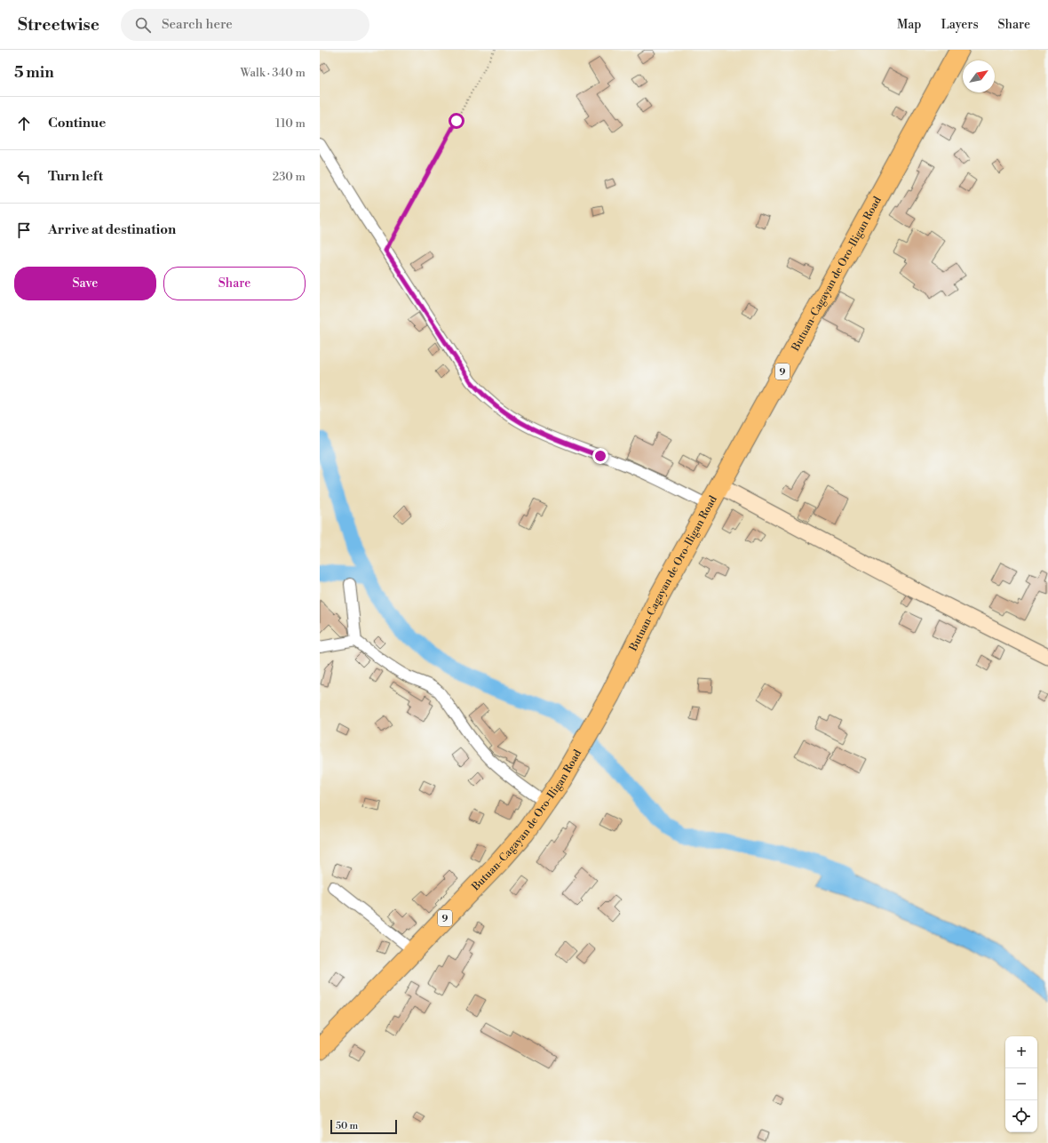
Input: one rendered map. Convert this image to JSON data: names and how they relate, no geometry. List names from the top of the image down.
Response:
{
  "streets": {
    "highway": ["Butuan-Cagayan de Oro-Iligan Road", "9"]
  },
  "scale_bar": "50 m",
  "north": "top right",
  "page": {
    "header": "Streetwise",
    "search": "Search here",
    "nav": ["Map", "Layers", "Share"],
    "heading": ["5 min", "Walk · 340 m"],
    "list": [
      ["Continue", "110 m"],
      ["Turn left", "230 m"],
      "Arrive at destination"
    ],
    "buttons": ["Save", "Share"],
    "map_buttons": ["+", "−"],
    "scale": "50 m"
  }
}
